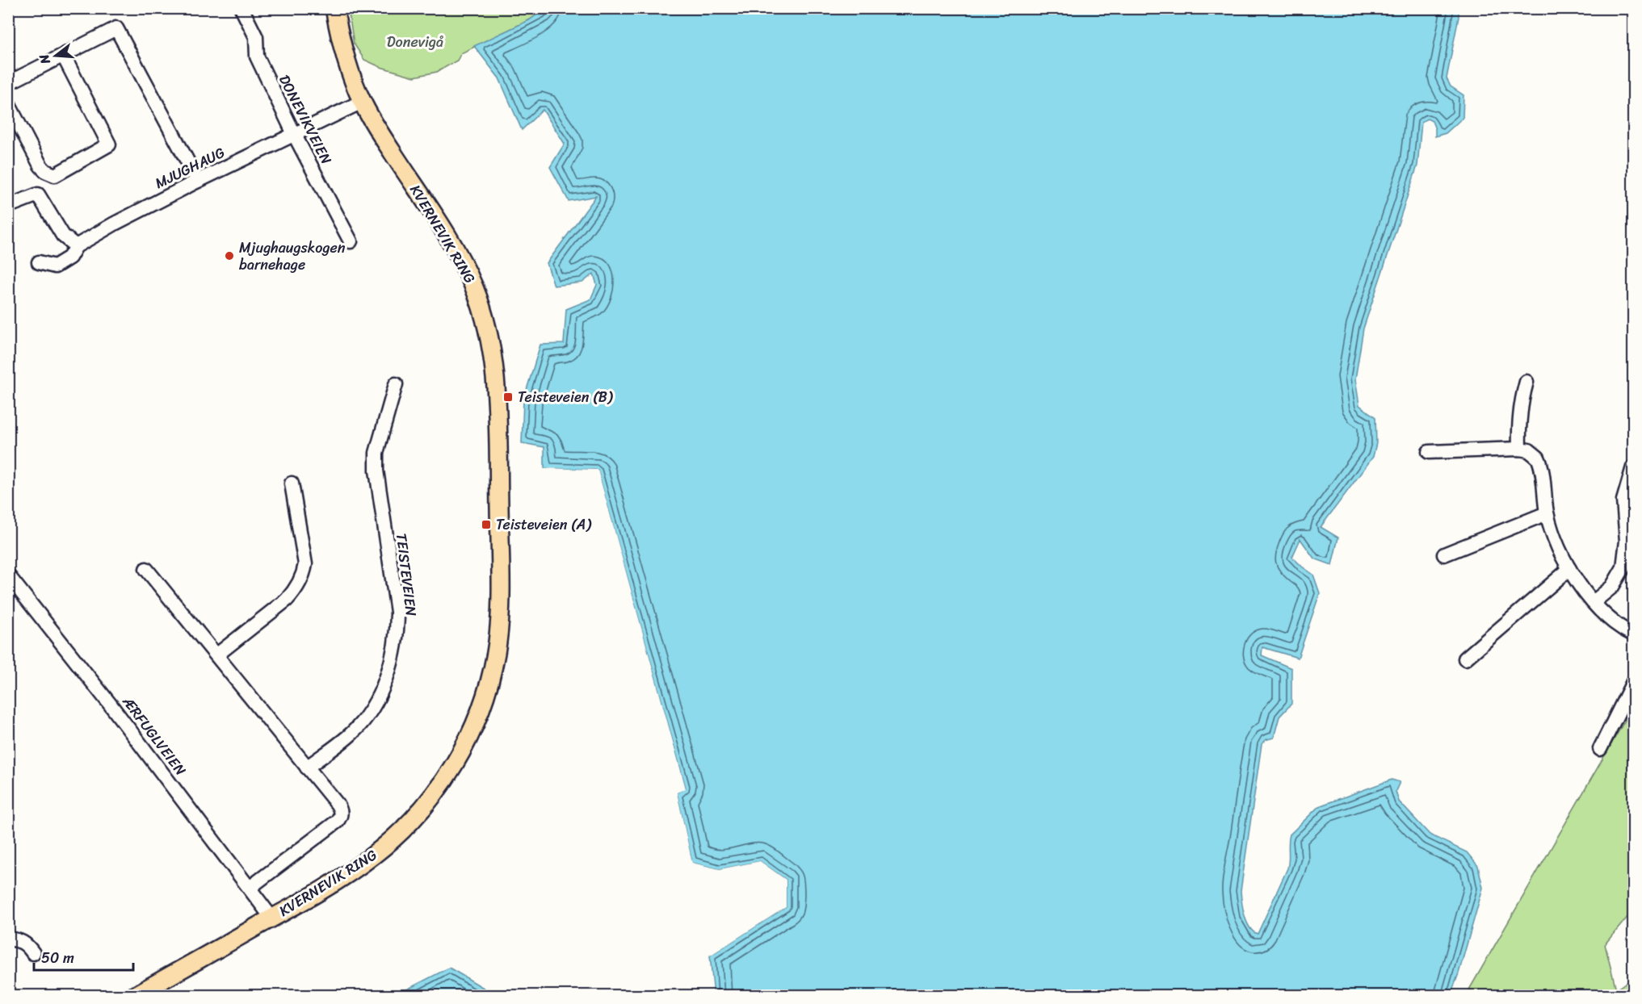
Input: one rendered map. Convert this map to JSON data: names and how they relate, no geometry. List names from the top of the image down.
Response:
{
  "streets": {
    "main road": ["KVERNEVIK RING"],
    "street": [
      "DONEVIKVEIEN",
      "MJUGHAUG",
      "TEISTEVEIEN",
      "ÆRFUGLVEIEN"
    ]
  },
  "crossings": [
    ["DONEVIKVEIEN", "MJUGHAUG"],
    ["MJUGHAUG", "KVERNEVIK RING"],
    ["KVERNEVIK RING", "ÆRFUGLVEIEN"]
  ],
  "parks": ["Donevigå"],
  "places": {
    "other": ["Mjughaugskogen barnehage"],
    "transit": ["Teisteveien (B)", "Teisteveien (A)"]
  },
  "scale_bar": "50 m",
  "north": "left"
}
